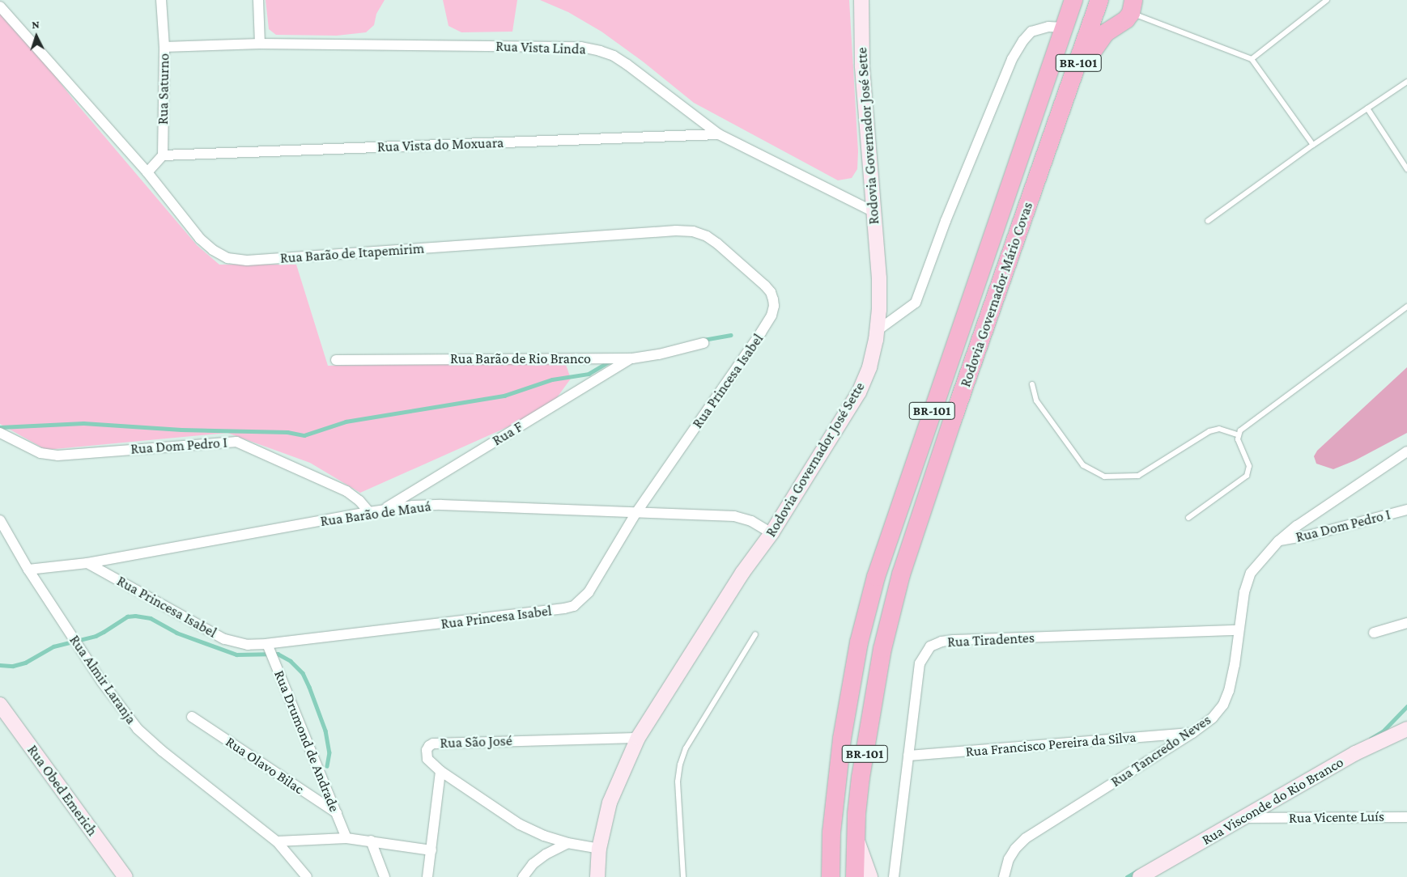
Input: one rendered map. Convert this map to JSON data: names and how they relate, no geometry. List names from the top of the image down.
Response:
{
  "streets": {
    "highway": ["BR-101", "Rodovia Governador Mário Covas"],
    "main road": ["Rodovia Governador José Sette", "Rua Obed Emerich", "Rua Visconde do Rio Branco"],
    "street": [
      "Rua Vista Linda",
      "Rua Saturno",
      "Rua Vista do Moxuara",
      "Rua Barão de Itapemirim",
      "Rua Barão de Rio Branco",
      "Rua Princesa Isabel",
      "Rua F",
      "Rua Dom Pedro I",
      "Rua Barão de Mauá",
      "Rua Tiradentes",
      "Rua Almir Laranja",
      "Rua Drumond de Andrade",
      "Rua São José",
      "Rua Francisco Pereira da Silva",
      "Rua Tancredo Neves",
      "Rua Olavo Bilac",
      "Rua Vicente Luís"
    ]
  },
  "crossings": [
    ["Rua Vista Linda", "Rua Saturno"],
    ["Rua Vista Linda", "Rodovia Governador José Sette"],
    ["Rua Vista Linda", "Rua Vista do Moxuara"],
    ["Rua Saturno", "Rua Vista do Moxuara"],
    ["Rodovia Governador José Sette", "Rua Barão de Mauá"],
    ["Rodovia Governador José Sette", "Rua São José"],
    ["Rua Barão de Itapemirim", "Rua Princesa Isabel"],
    ["Rua Barão de Rio Branco", "Rua F"],
    ["Rua Princesa Isabel", "Rua Barão de Mauá"],
    ["Rua Princesa Isabel", "Rua Drumond de Andrade"],
    ["Rua F", "Rua Barão de Mauá"],
    ["Rua Dom Pedro I", "Rua Barão de Mauá"],
    ["Rua Dom Pedro I", "Rua Tancredo Neves"],
    ["Rua Barão de Mauá", "Rua Almir Laranja"],
    ["Rua Tiradentes", "Rua Francisco Pereira da Silva"],
    ["Rua Tiradentes", "Rua Tancredo Neves"],
    ["Rua Drumond de Andrade", "Rua Olavo Bilac"],
    ["Rua Francisco Pereira da Silva", "Rua Tancredo Neves"],
    ["Rua Visconde do Rio Branco", "Rua Vicente Luís"]
  ],
  "north": "top"
}
